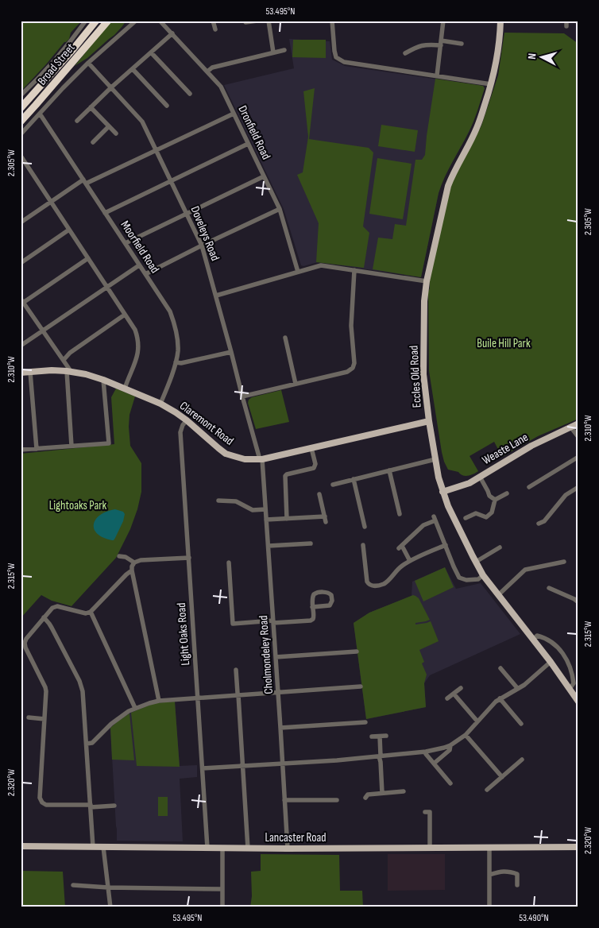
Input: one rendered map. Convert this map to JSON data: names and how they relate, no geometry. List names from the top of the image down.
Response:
{
  "streets": {
    "highway": ["Broad Street"],
    "main road": [
      "Eccles Old Road",
      "Claremont Road",
      "Weaste Lane",
      "Lancaster Road"
    ],
    "street": [
      "Dronfield Road",
      "Doveleys Road",
      "Moorfield Road",
      "Light Oaks Road",
      "Cholmondeley Road"
    ]
  },
  "crossings": [
    ["Doveleys Road", "Claremont Road"],
    ["Doveleys Road", "Cholmondeley Road"],
    ["Moorfield Road", "Claremont Road"],
    ["Eccles Old Road", "Claremont Road"],
    ["Eccles Old Road", "Weaste Lane"],
    ["Claremont Road", "Light Oaks Road"],
    ["Claremont Road", "Cholmondeley Road"],
    ["Light Oaks Road", "Lancaster Road"],
    ["Cholmondeley Road", "Lancaster Road"]
  ],
  "parks": ["Buile Hill Park", "Lightoaks Park"],
  "north": "left",
  "coordinates": [
    "53.495°N",
    "2.305°W",
    "2.310°W",
    "2.315°W",
    "2.320°W",
    "53.490°N"
  ]
}
